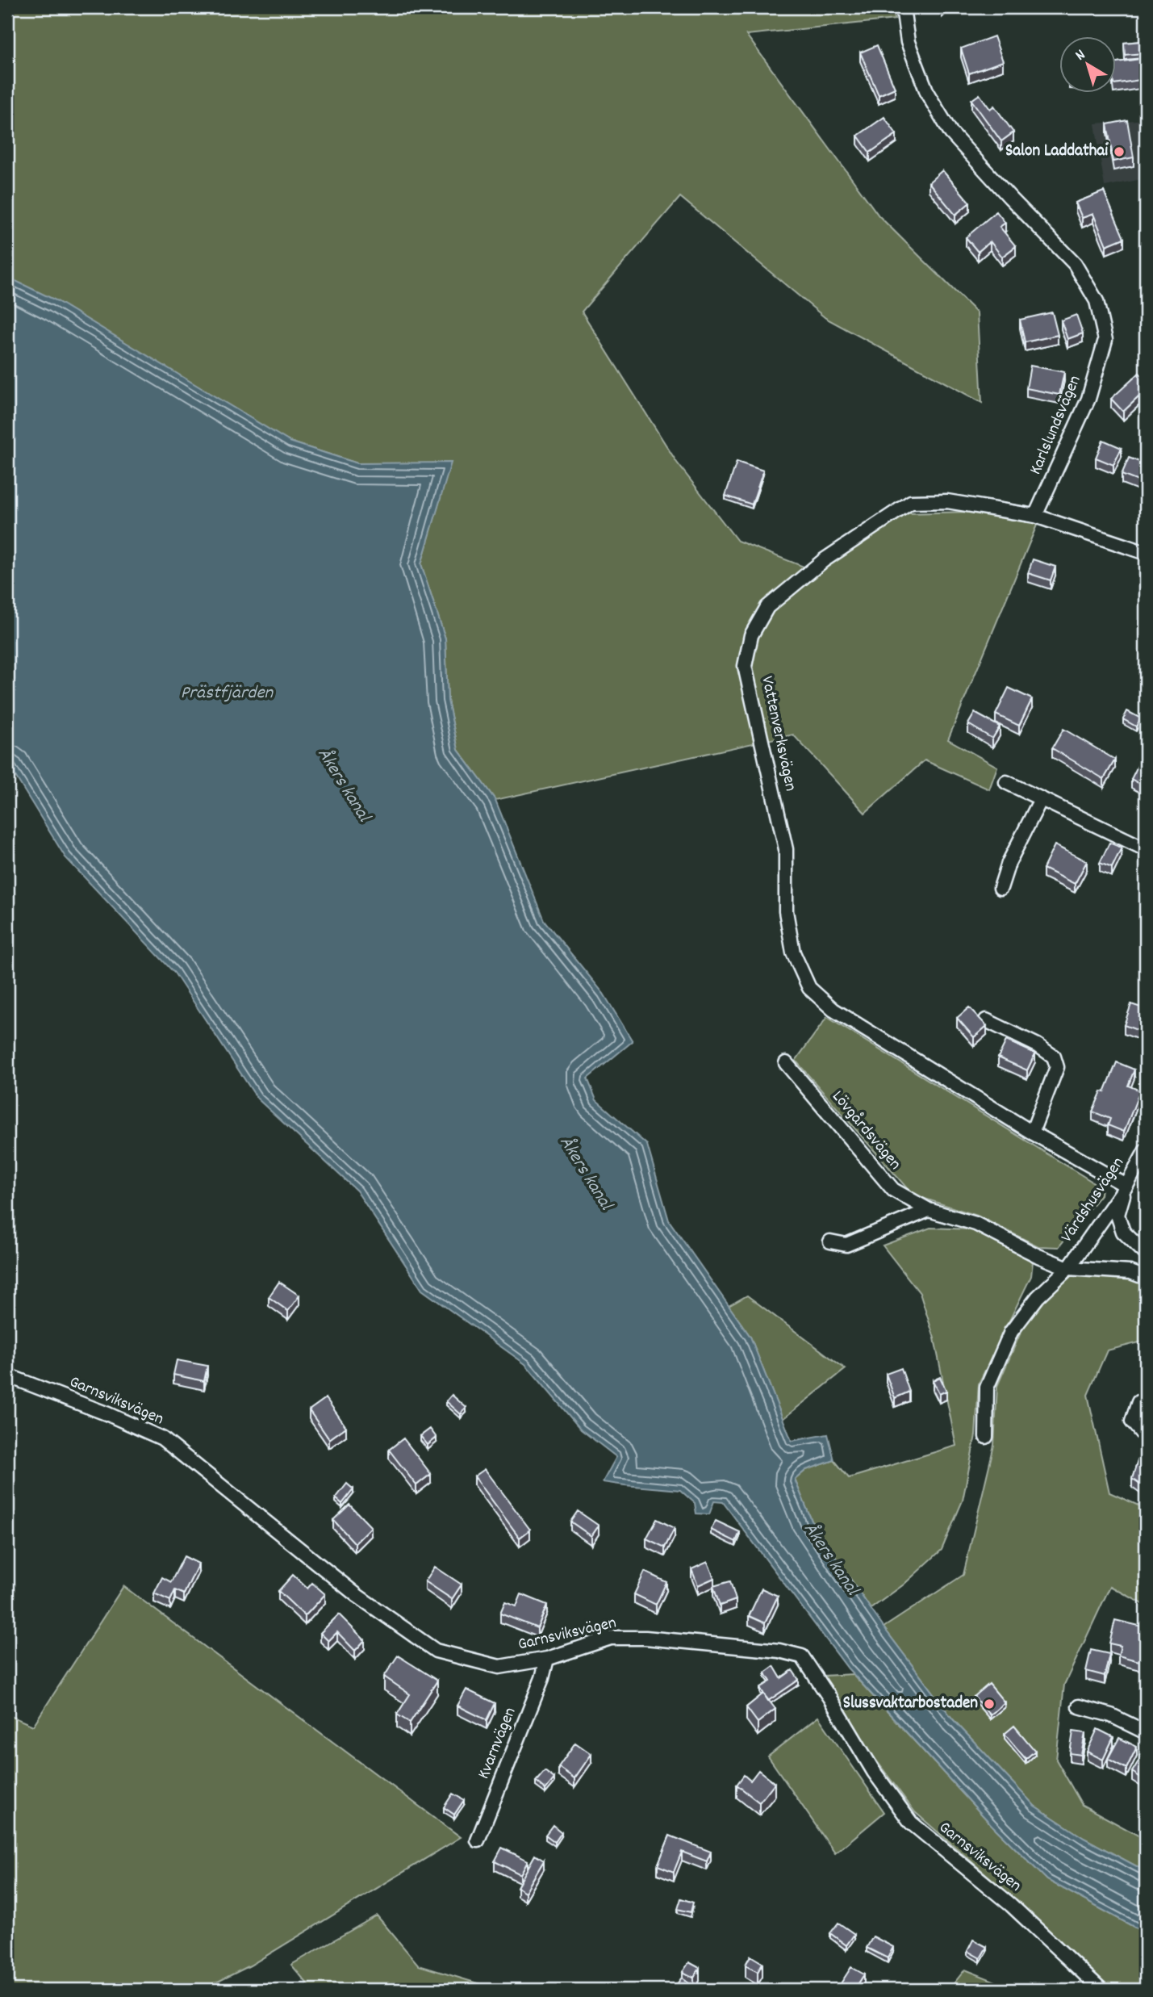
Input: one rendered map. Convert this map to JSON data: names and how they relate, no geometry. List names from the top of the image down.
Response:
{
  "streets": {
    "street": [
      "Karlslundsvägen",
      "Vattenverksvägen",
      "Lövgårdsvägen",
      "Värdshusvägen",
      "Garnsviksvägen",
      "Kvarnvägen"
    ]
  },
  "crossings": [
    ["Karlslundsvägen", "Vattenverksvägen"],
    ["Vattenverksvägen", "Värdshusvägen"],
    ["Lövgårdsvägen", "Värdshusvägen"],
    ["Garnsviksvägen", "Kvarnvägen"]
  ],
  "water": ["Prästfjärden", "Åkers kanal"],
  "places": ["Salon Laddathai", "Slussvaktarbostaden"],
  "north": "top left"
}
